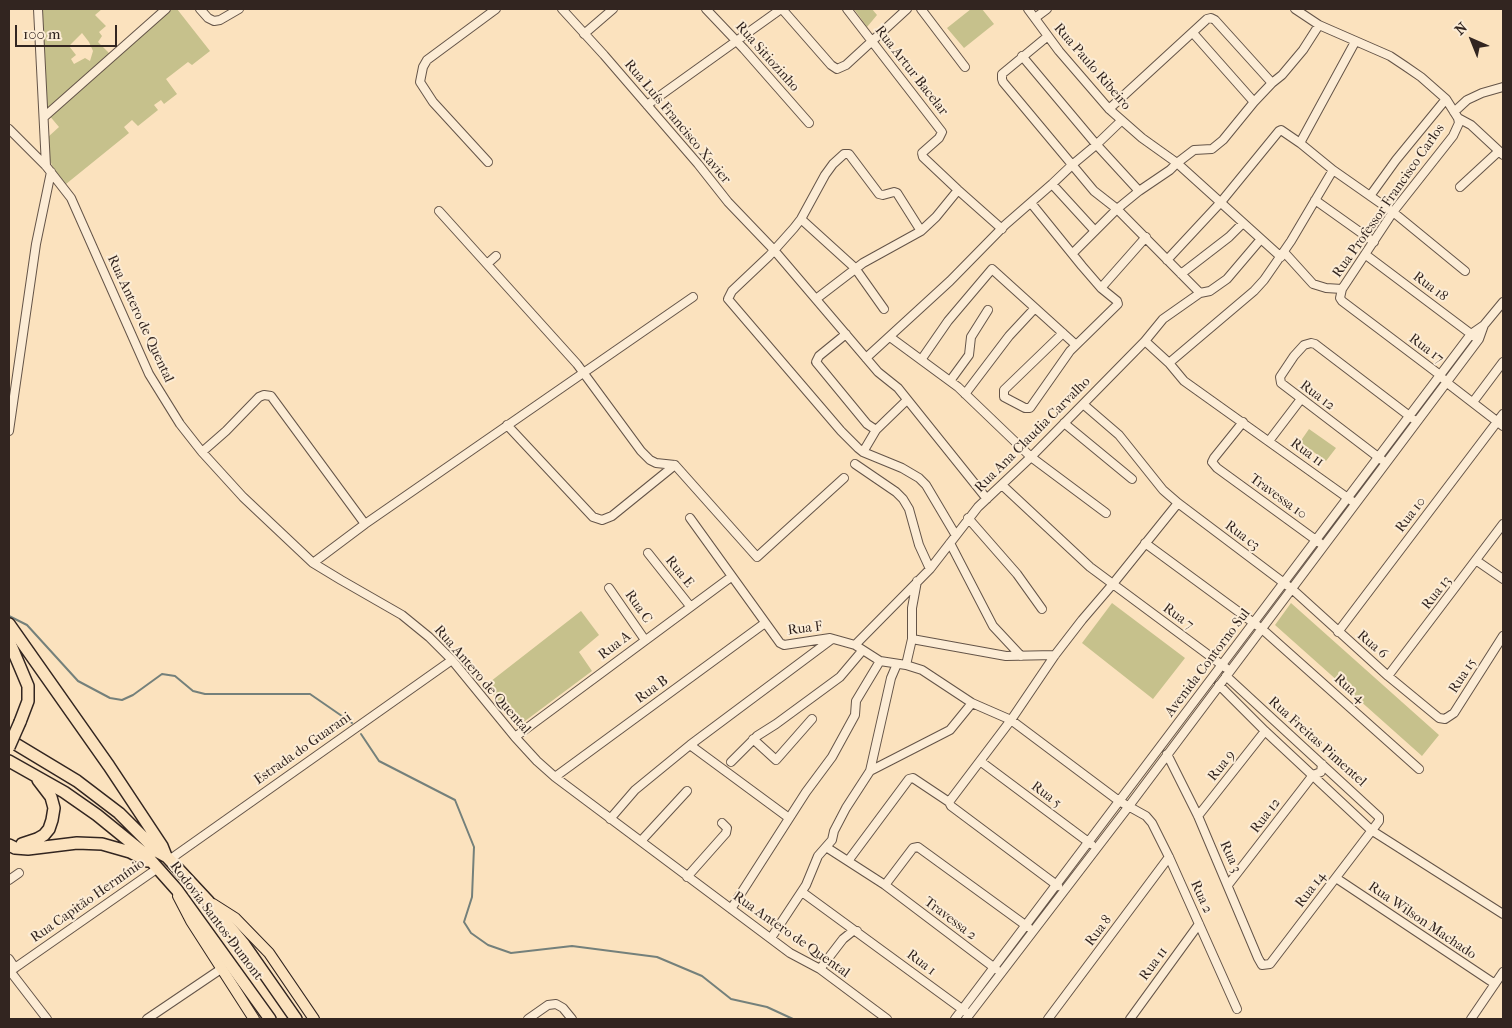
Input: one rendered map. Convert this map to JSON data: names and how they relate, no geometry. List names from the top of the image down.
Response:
{
  "streets": {
    "highway": ["Rodovia Santos Dumont"],
    "street": [
      "Rua Sitiozinho",
      "Rua Paulo Ribeiro",
      "Rua Artur Bacelar",
      "Rua Luís Francisco Xavier",
      "Rua Professor Francisco Carlos",
      "Rua 18",
      "Rua Antero de Quental",
      "Rua 17",
      "Rua 12",
      "Rua Ana Claudia Carvalho",
      "Rua 11",
      "Travessa 10",
      "Rua 10",
      "Rua c3",
      "Rua E",
      "Rua 13",
      "Rua C",
      "Rua 7",
      "Rua F",
      "Rua 6",
      "Rua A",
      "Avenida Contorno Sul",
      "Rua 15",
      "Rua 4",
      "Rua B",
      "Rua Freitas Pimentel",
      "Estrada do Guarani",
      "Rua 9",
      "Rua 5",
      "Rua 3",
      "Rua 14",
      "Rua 2",
      "Rua Capitão Hermínio",
      "Travessa 2",
      "Rua Wilson Machado",
      "Rua 8",
      "Rua 1"
    ]
  },
  "crossings": [
    ["Rua Paulo Ribeiro", "Rua Professor Francisco Carlos"],
    ["Rua Paulo Ribeiro", "Rua 17"],
    ["Rua Paulo Ribeiro", "Rua Ana Claudia Carvalho"],
    ["Rua Luís Francisco Xavier", "Rua Ana Claudia Carvalho"],
    ["Rua Professor Francisco Carlos", "Rua 18"],
    ["Rua Professor Francisco Carlos", "Rua 17"],
    ["Rua 18", "Avenida Contorno Sul"],
    ["Rua Antero de Quental", "Rua A"],
    ["Rua Antero de Quental", "Rua B"],
    ["Rua Antero de Quental", "Estrada do Guarani"],
    ["Rua 17", "Rua 10"],
    ["Rua 17", "Avenida Contorno Sul"],
    ["Rua 12", "Avenida Contorno Sul"],
    ["Rua 12", "Rua Freitas Pimentel"],
    ["Rua 12", "Rua 3"],
    ["Rua Ana Claudia Carvalho", "Rua c3"],
    ["Rua Ana Claudia Carvalho", "Rua 7"],
    ["Rua Ana Claudia Carvalho", "Rua F"],
    ["Rua 11", "Travessa 10"],
    ["Rua 11", "Avenida Contorno Sul"],
    ["Rua 11", "Rua 2"],
    ["Travessa 10", "Avenida Contorno Sul"],
    ["Rua 10", "Rua 6"],
    ["Rua c3", "Rua 6"],
    ["Rua c3", "Avenida Contorno Sul"],
    ["Rua E", "Rua A"],
    ["Rua 13", "Rua 6"],
    ["Rua C", "Rua A"],
    ["Rua 7", "Avenida Contorno Sul"],
    ["Rua 7", "Rua Freitas Pimentel"],
    ["Rua F", "Rua A"],
    ["Rua F", "Rua B"],
    ["Rua 6", "Avenida Contorno Sul"],
    ["Rua 6", "Rua 15"],
    ["Avenida Contorno Sul", "Rua 4"],
    ["Avenida Contorno Sul", "Rua Freitas Pimentel"],
    ["Avenida Contorno Sul", "Rua 5"],
    ["Avenida Contorno Sul", "Rua 3"],
    ["Avenida Contorno Sul", "Rua 2"],
    ["Avenida Contorno Sul", "Travessa 2"],
    ["Avenida Contorno Sul", "Rua 1"],
    ["Rua Freitas Pimentel", "Rua 9"],
    ["Rua Freitas Pimentel", "Rua 14"],
    ["Estrada do Guarani", "Rodovia Santos Dumont"],
    ["Rua 9", "Rua 3"],
    ["Rua 3", "Rua 14"],
    ["Rua 14", "Rua Wilson Machado"],
    ["Rua 2", "Rua 8"],
    ["Rua Capitão Hermínio", "Rodovia Santos Dumont"]
  ],
  "scale_bar": "100 m",
  "north": "top left"
}
